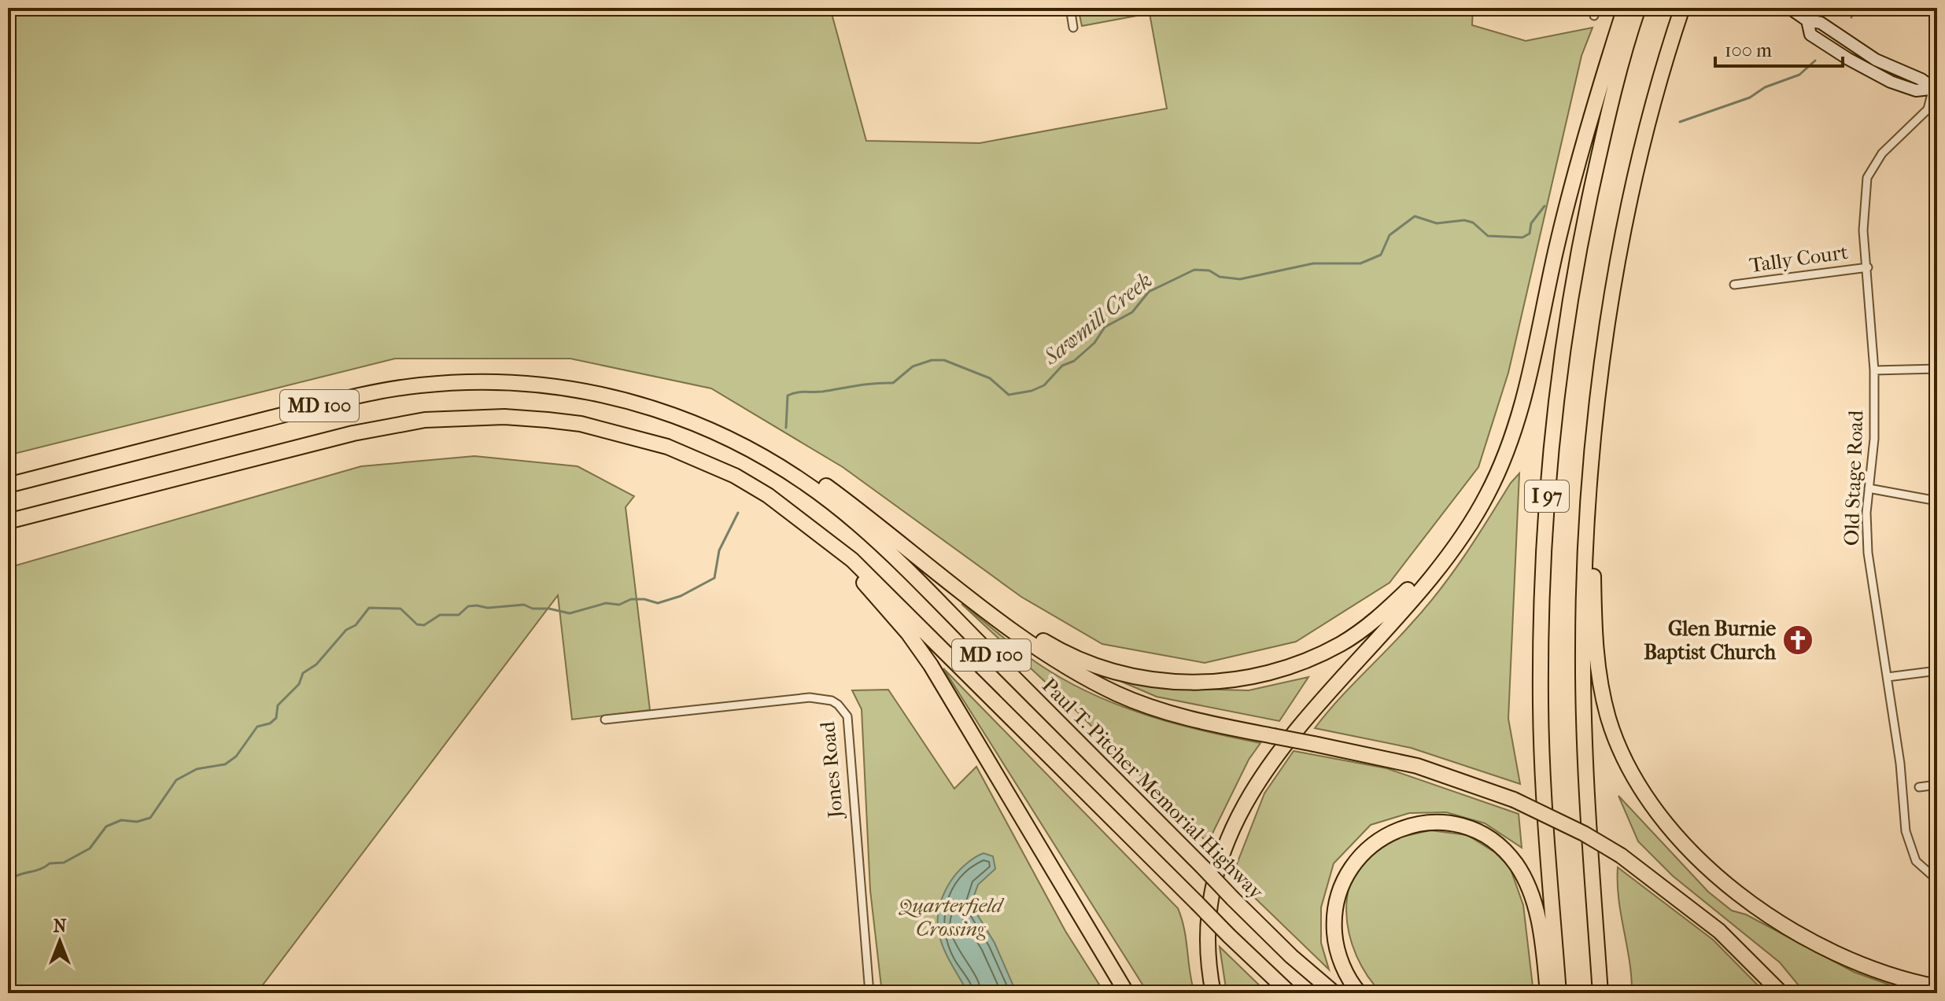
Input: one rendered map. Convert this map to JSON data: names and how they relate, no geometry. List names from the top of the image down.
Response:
{
  "streets": {
    "highway": ["MD 100", "I 97", "Paul T. Pitcher Memorial Highway"],
    "street": ["Tally Court", "Old Stage Road", "Jones Road"]
  },
  "crossings": [
    ["Tally Court", "Old Stage Road"]
  ],
  "water": ["Sawmill Creek"],
  "parks": ["Quarterfield Crossing"],
  "places": {
    "church": ["Glen Burnie Baptist Church"]
  },
  "scale_bar": "100 m",
  "north": "top"
}
